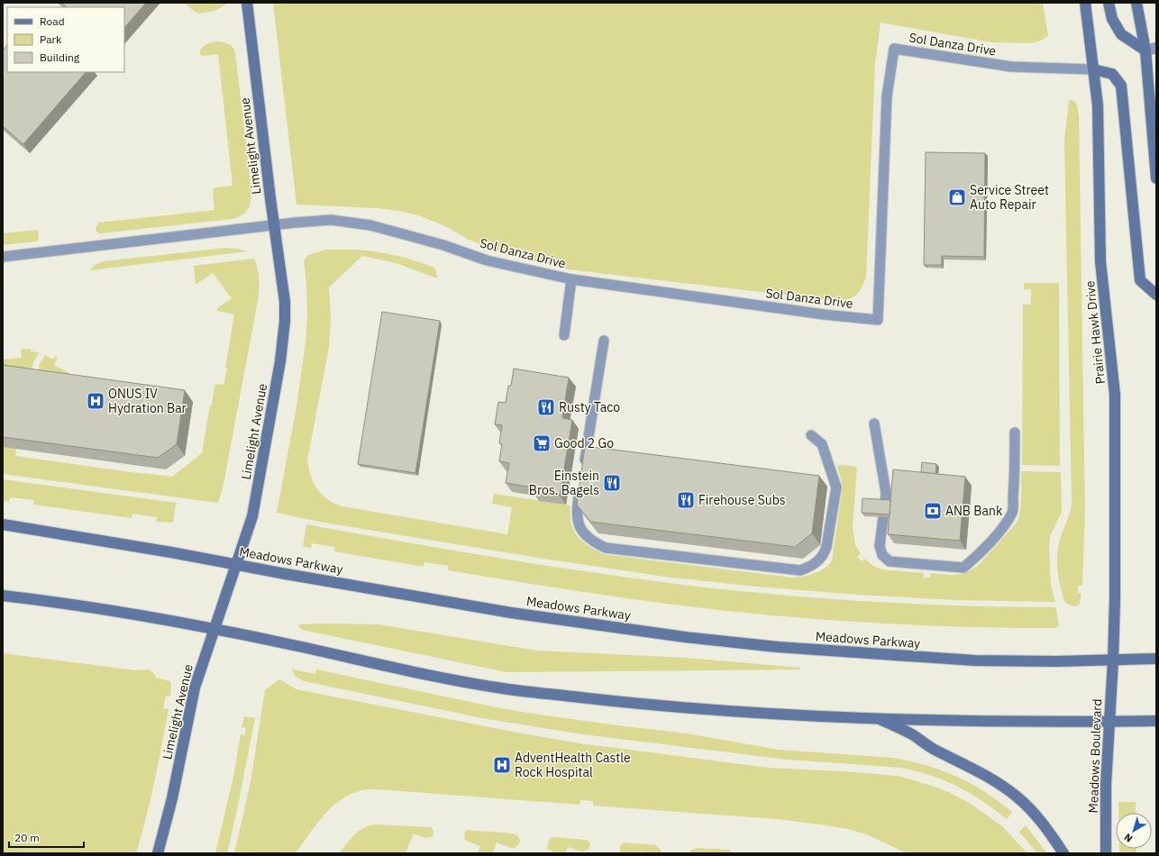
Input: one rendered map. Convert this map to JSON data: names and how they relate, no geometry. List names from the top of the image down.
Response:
{
  "streets": {
    "main road": [
      "Limelight Avenue",
      "Prairie Hawk Drive",
      "Meadows Parkway",
      "Meadows Boulevard"
    ],
    "lane": ["Sol Danza Drive"]
  },
  "crossings": [
    ["Sol Danza Drive", "Limelight Avenue"],
    ["Sol Danza Drive", "Prairie Hawk Drive"],
    ["Limelight Avenue", "Meadows Parkway"],
    ["Prairie Hawk Drive", "Meadows Parkway"],
    ["Prairie Hawk Drive", "Meadows Boulevard"],
    ["Meadows Parkway", "Meadows Boulevard"]
  ],
  "places": {
    "shop": ["Service Street Auto Repair"],
    "hospital": ["ONUS IV Hydration Bar", "AdventHealth Castle Rock Hospital"],
    "restaurant": ["Rusty Taco", "Einstein Bros. Bagels", "Firehouse Subs"],
    "supermarket": ["Good 2 Go"],
    "bank": ["ANB Bank"]
  },
  "legend": ["Road", "Park", "Building"],
  "scale_bar": "20 m",
  "north": "bottom left"
}
